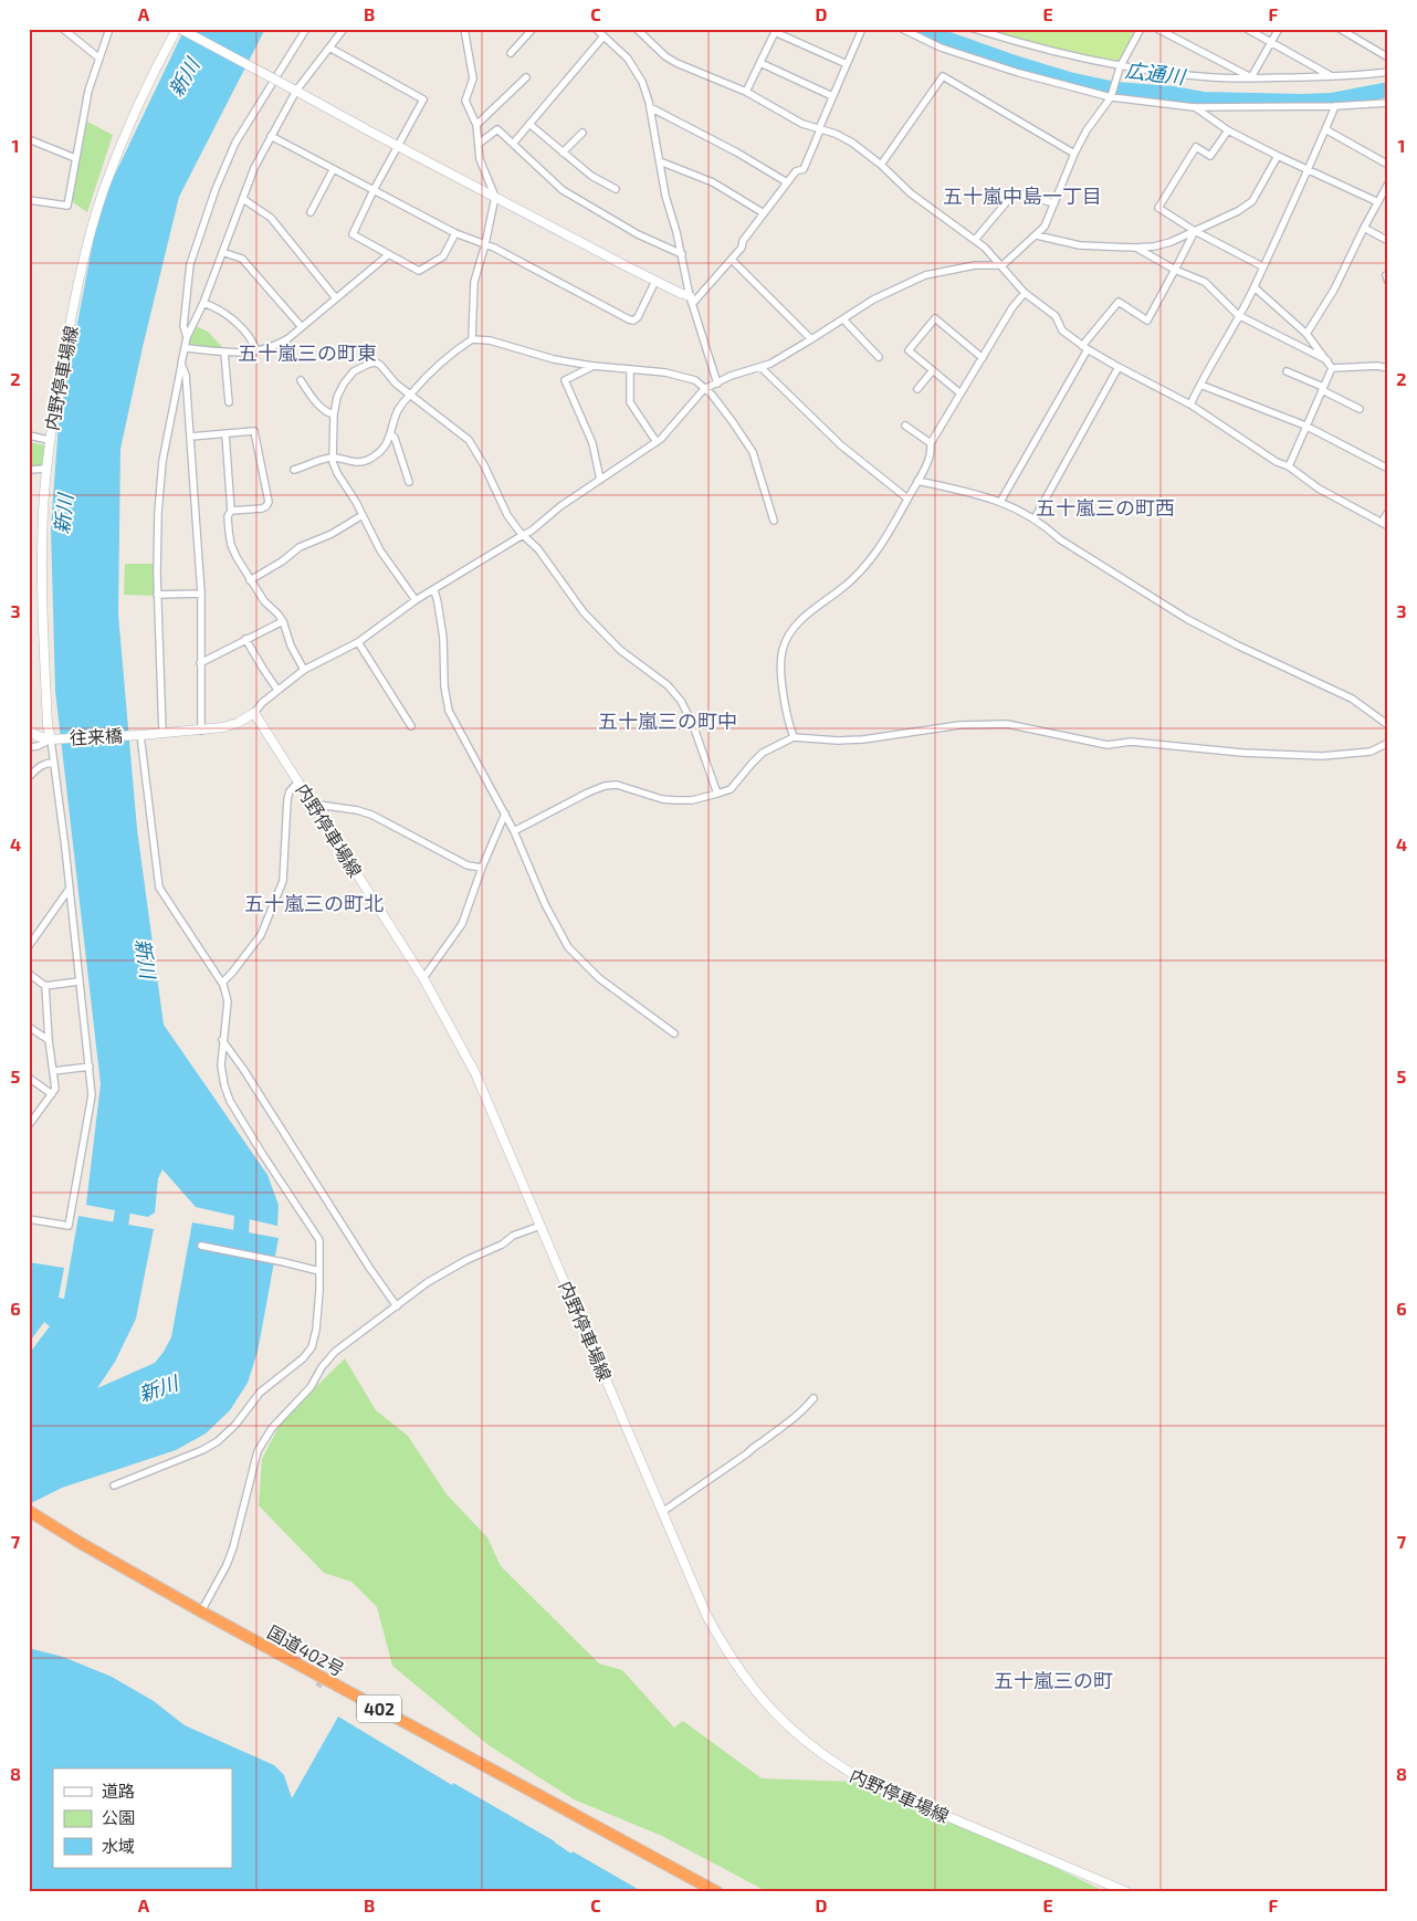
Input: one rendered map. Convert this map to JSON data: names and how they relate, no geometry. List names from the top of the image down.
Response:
{
  "streets": {
    "highway": ["国道402号", "402"],
    "main road": ["内野停車場線", "往来橋"]
  },
  "crossings": [
    ["内野停車場線", "往来橋"]
  ],
  "districts": [
    "五十嵐中島一丁目",
    "五十嵐三の町東",
    "五十嵐三の町西",
    "五十嵐三の町中",
    "五十嵐三の町北",
    "五十嵐三の町"
  ],
  "water": ["広通川", "新川"],
  "legend": ["道路", "公園", "水域"],
  "grid": {
    "columns": [
      "A",
      "B",
      "C",
      "D",
      "E",
      "F"
    ],
    "rows": [
      "1",
      "2",
      "3",
      "4",
      "5",
      "6",
      "7",
      "8"
    ]
  }
}
